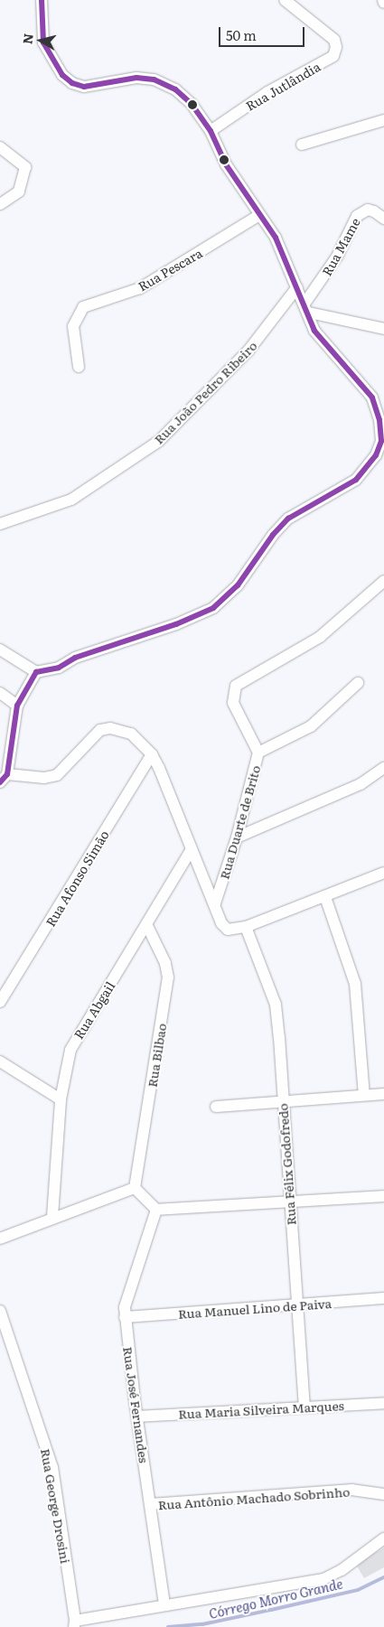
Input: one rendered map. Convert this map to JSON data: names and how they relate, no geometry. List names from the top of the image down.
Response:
{
  "streets": {
    "street": [
      "Rua Jutlândia",
      "Rua Mame",
      "Rua Pescara",
      "Rua João Pedro Ribeiro",
      "Rua Duarte de Brito",
      "Rua Afonso Simão",
      "Rua Abgail",
      "Rua Bilbao",
      "Rua Félix Godofredo",
      "Rua Manuel Lino de Paiva",
      "Rua José Fernandes",
      "Rua Maria Silveira Marques",
      "Rua Antônio Machado Sobrinho",
      "Rua George Drosini"
    ]
  },
  "crossings": [
    ["Rua Abgail", "Rua Bilbao"],
    ["Rua Félix Godofredo", "Rua Manuel Lino de Paiva"],
    ["Rua Félix Godofredo", "Rua Maria Silveira Marques"],
    ["Rua Manuel Lino de Paiva", "Rua José Fernandes"],
    ["Rua José Fernandes", "Rua Maria Silveira Marques"],
    ["Rua José Fernandes", "Rua Antônio Machado Sobrinho"]
  ],
  "water": ["Córrego Morro Grande"],
  "scale_bar": "50 m",
  "north": "left"
}
